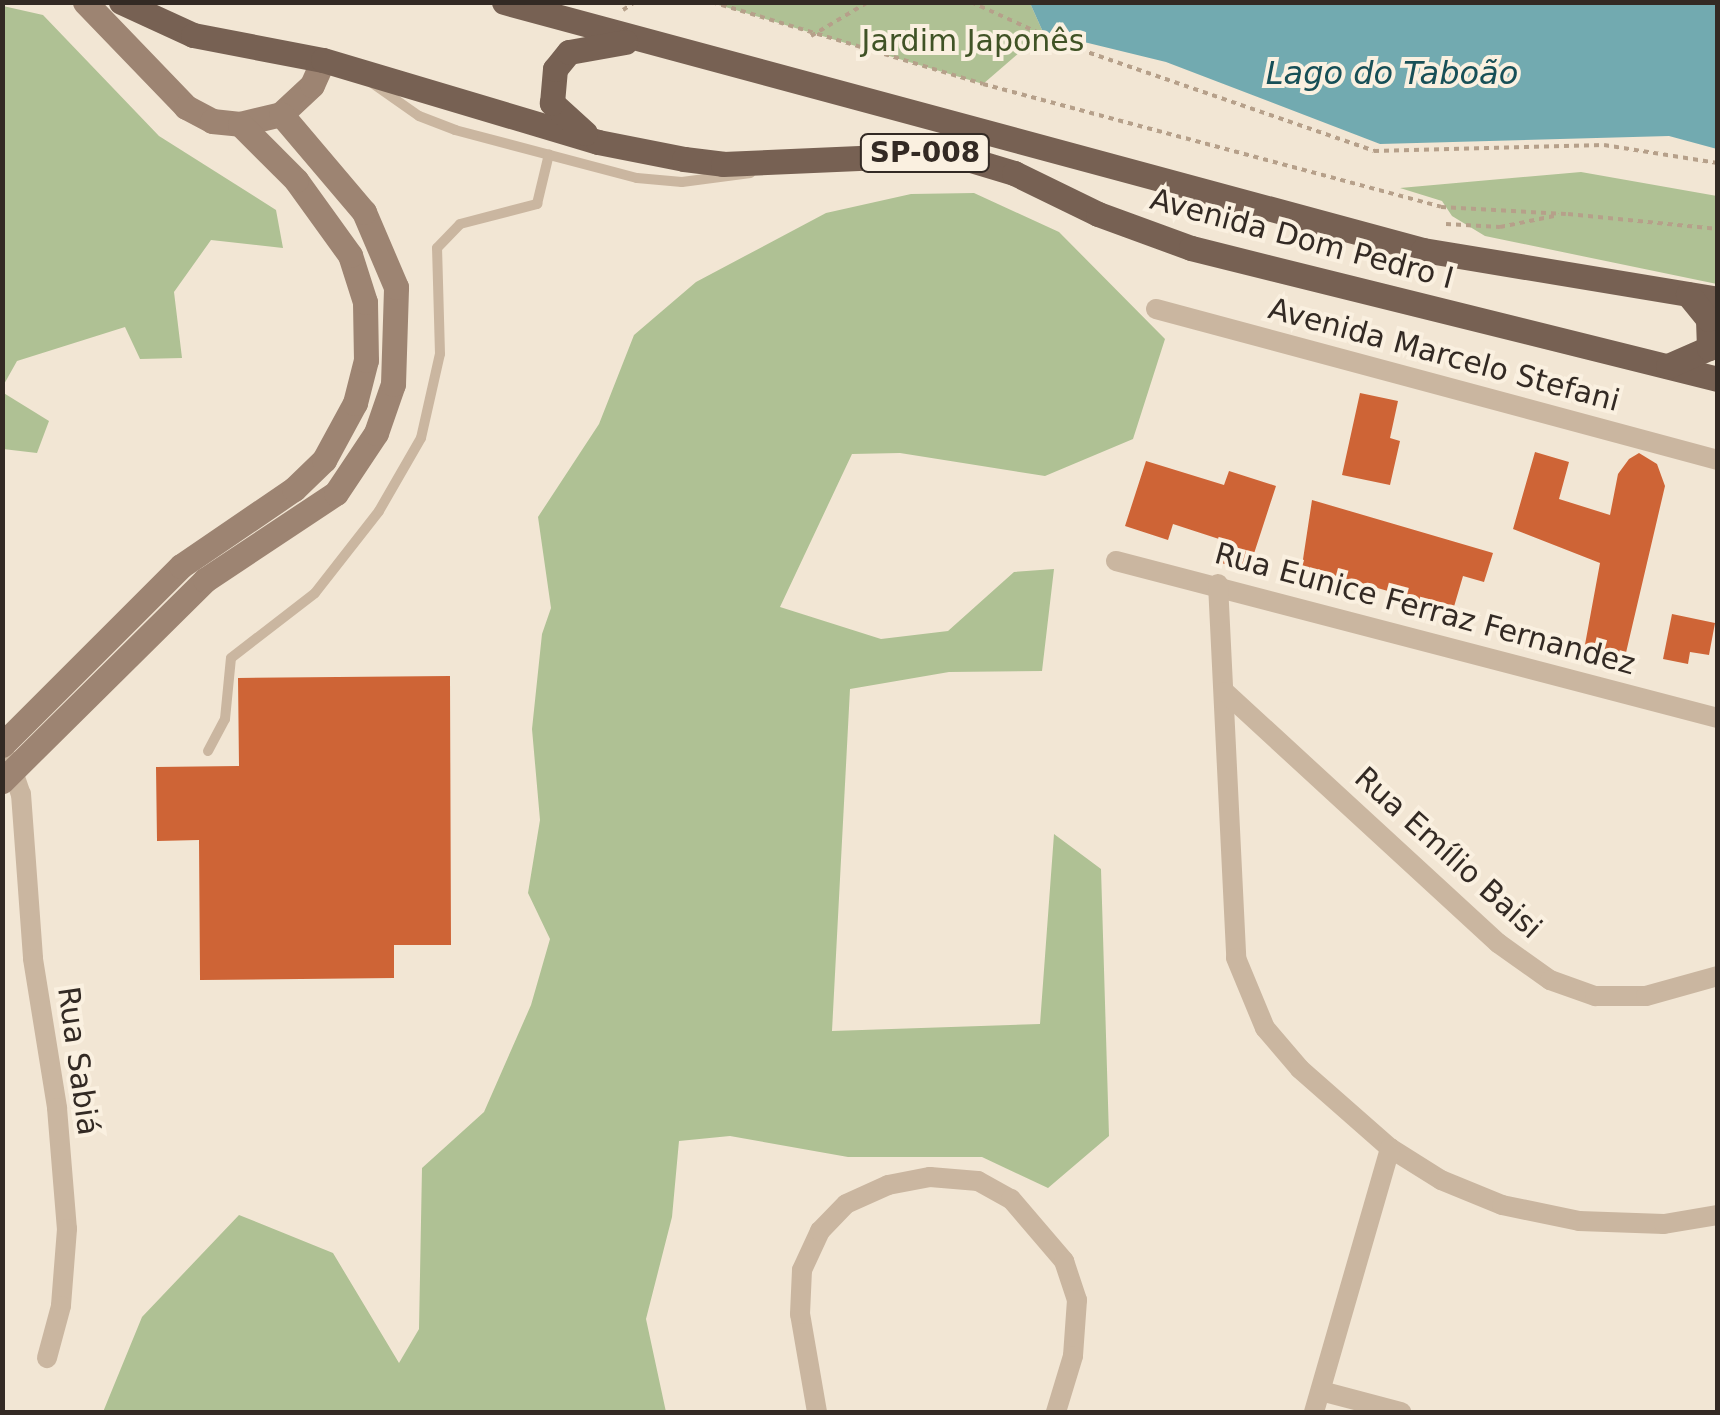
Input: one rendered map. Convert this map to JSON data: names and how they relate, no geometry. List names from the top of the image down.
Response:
{
  "streets": {
    "main road": ["SP-008", "Avenida Dom Pedro I"],
    "street": [
      "Avenida Marcelo Stefani",
      "Rua Eunice Ferraz Fernandez",
      "Rua Emílio Baisi",
      "Rua Sabiá"
    ]
  },
  "water": ["Lago do Taboão"],
  "parks": ["Jardim Japonês"]
}
